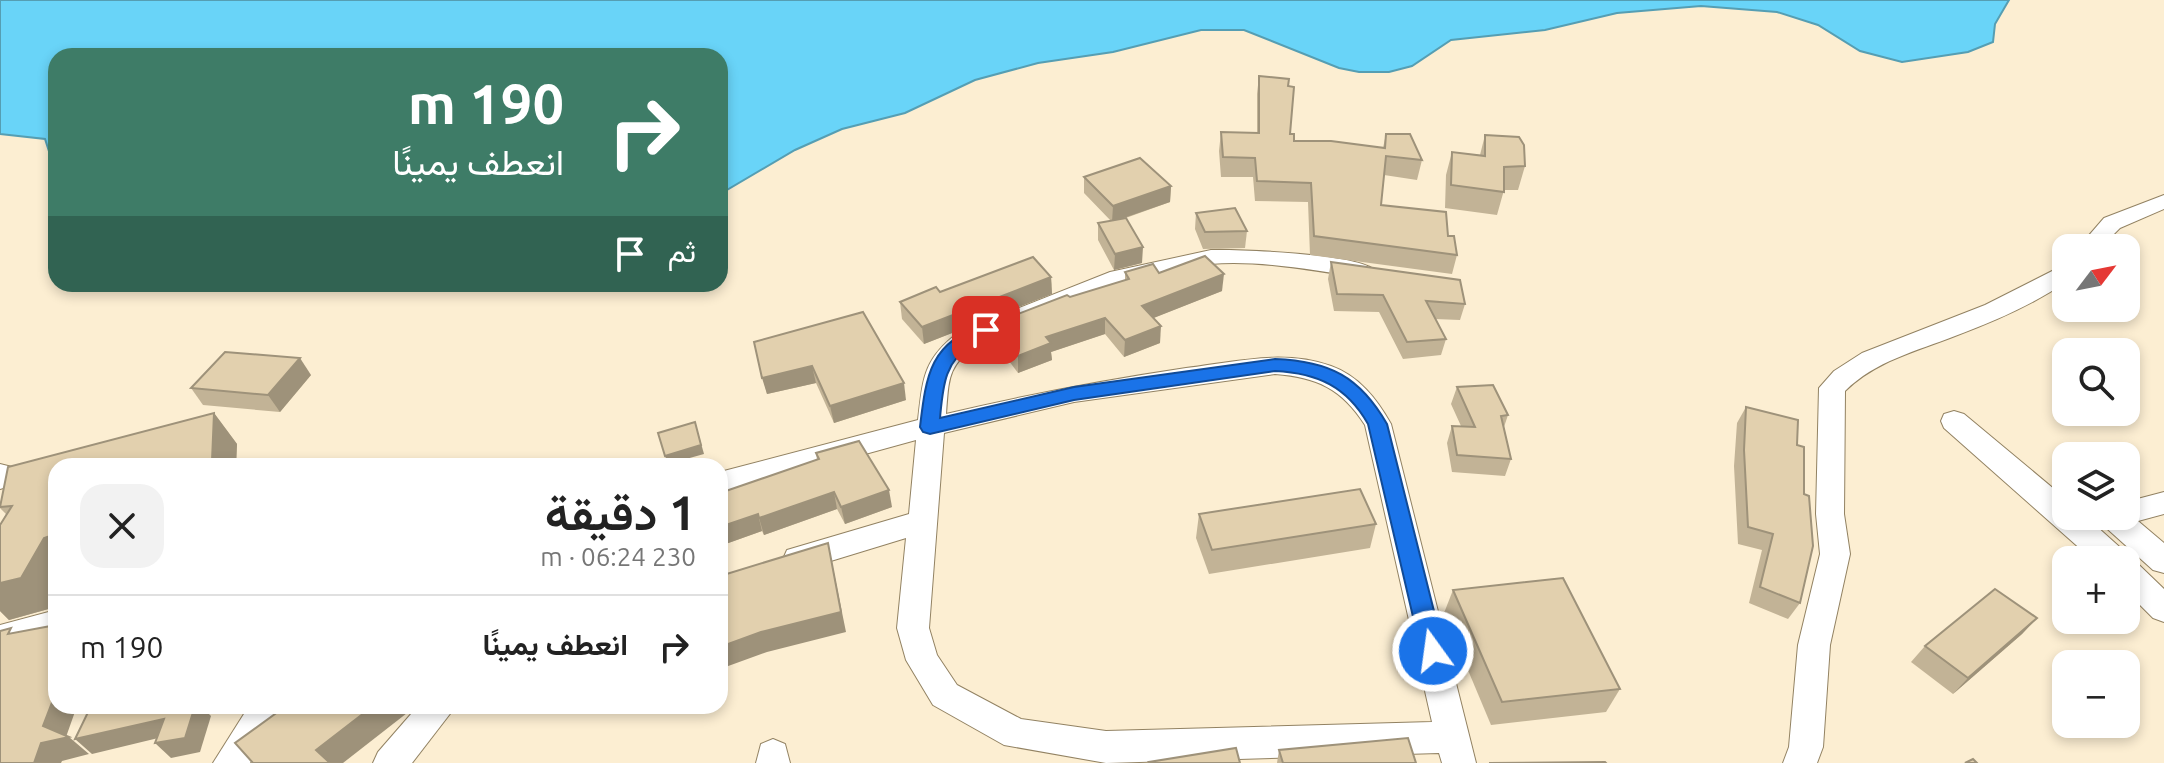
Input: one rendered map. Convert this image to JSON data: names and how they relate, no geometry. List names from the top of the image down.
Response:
{
  "north": "top right",
  "page": {
    "turn": ["190 m", "انعطف يمينًا"],
    "then": "ثم",
    "map_buttons": ["+", "−"],
    "heading": ["1 دقيقة", "230 m · 06:24"],
    "list": [
      {
        "name": "انعطف يمينًا",
        "value": "190 m"
      }
    ]
  }
}
